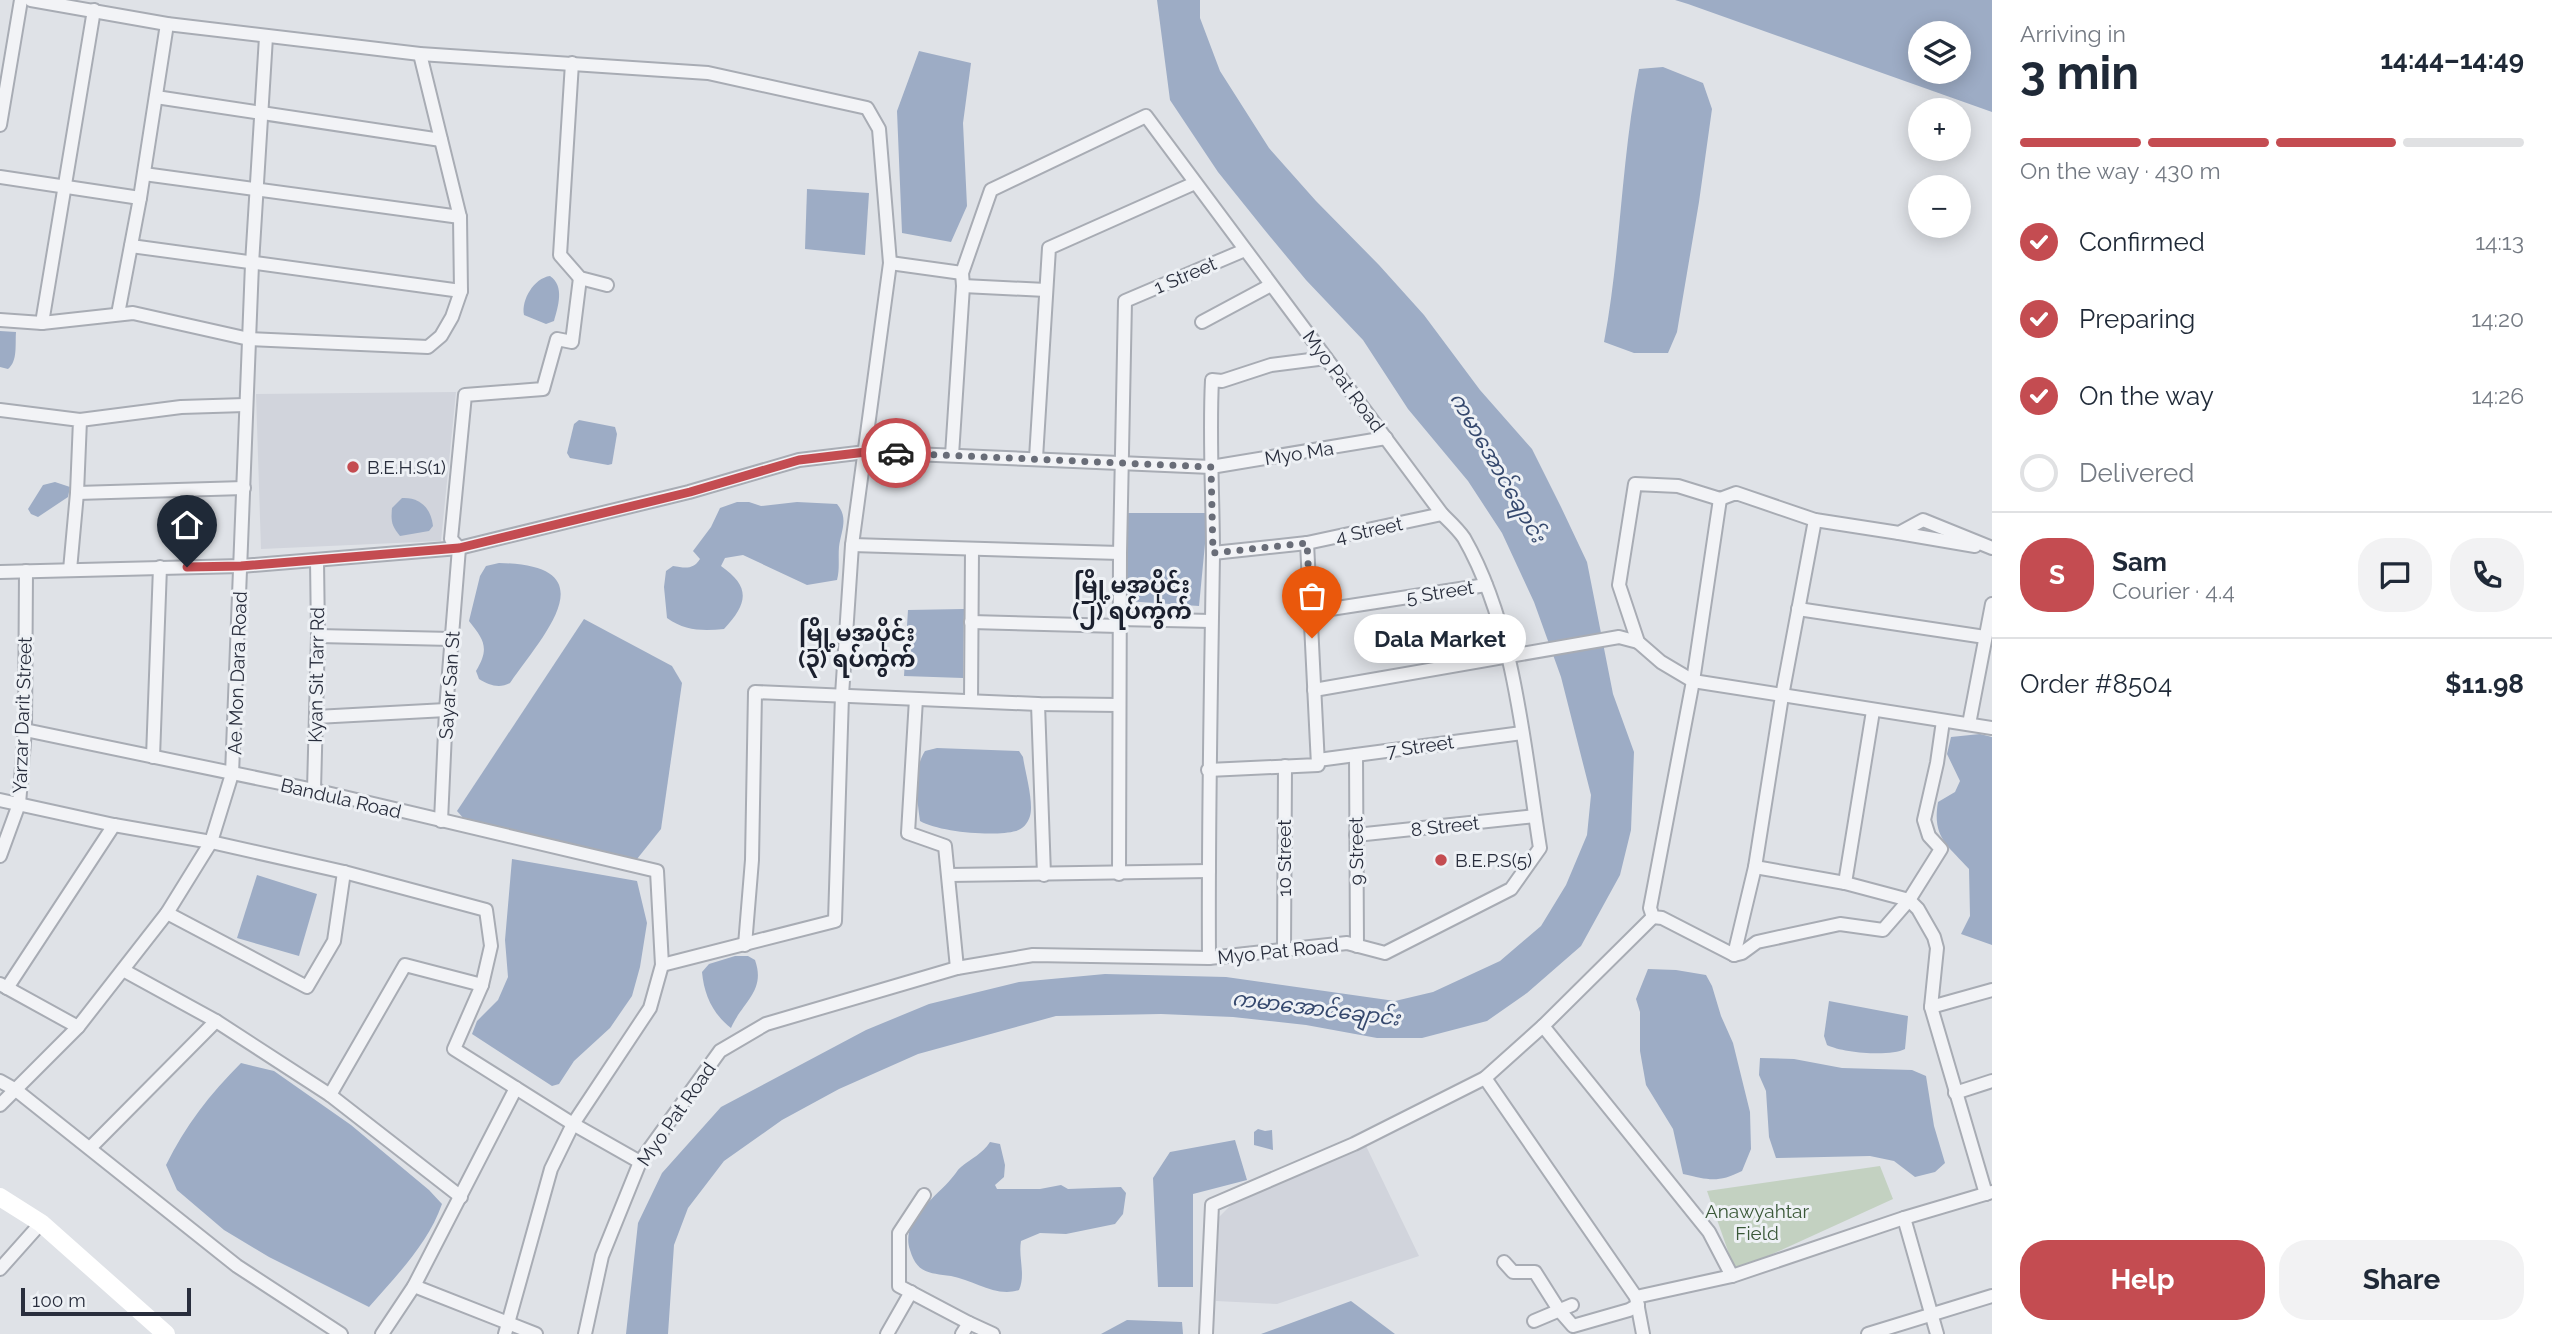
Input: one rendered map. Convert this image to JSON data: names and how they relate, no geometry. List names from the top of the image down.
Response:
{
  "streets": {
    "street": [
      "1 Street",
      "Myo Pat Road",
      "Myo Ma",
      "4 Street",
      "5 Street",
      "Ae Mon Dara Road",
      "Kyan Sit Tarr Rd",
      "Sayar San St",
      "Yarzar Darit Street",
      "7 Street",
      "Bandula Road",
      "8 Street",
      "9 Street",
      "10 Street"
    ]
  },
  "crossings": [
    ["1 Street", "Myo Pat Road"],
    ["1 Street", "Myo Ma"],
    ["Myo Pat Road", "Myo Ma"],
    ["Myo Pat Road", "4 Street"],
    ["Myo Pat Road", "5 Street"],
    ["Myo Pat Road", "7 Street"],
    ["Myo Pat Road", "8 Street"],
    ["Myo Pat Road", "9 Street"],
    ["Myo Pat Road", "10 Street"],
    ["Myo Ma", "Ae Mon Dara Road"],
    ["Myo Ma", "Kyan Sit Tarr Rd"],
    ["Myo Ma", "Sayar San St"],
    ["Myo Ma", "Yarzar Darit Street"],
    ["Ae Mon Dara Road", "Bandula Road"],
    ["Kyan Sit Tarr Rd", "Bandula Road"],
    ["Sayar San St", "Bandula Road"],
    ["Yarzar Darit Street", "Bandula Road"],
    ["7 Street", "9 Street"],
    ["7 Street", "10 Street"],
    ["8 Street", "9 Street"]
  ],
  "districts": ["မြို့မအပိုင်း (၂) ရပ်ကွက်", "မြို့မအပိုင်း (၃) ရပ်ကွက်"],
  "water": ["ကမာအောင်ချောင်း"],
  "parks": ["Anawyahtar Field"],
  "places": ["B.E.H.S(1)", "Dala Market", "B.E.P.S(5)"],
  "scale_bar": "100 m",
  "page": {
    "heading": ["3 min", "Arriving in", "14:44–14:49"],
    "panel": [
      "Sam",
      "Courier · 4.4",
      "Order #8504",
      "$11.98"
    ],
    "map_buttons": ["+", "−"],
    "bar": "On the way · 430 m",
    "list": [
      ["Confirmed", "14:13"],
      ["Preparing", "14:20"],
      ["On the way", "14:26"],
      "Delivered"
    ],
    "round": "S",
    "bubble": "Dala Market",
    "buttons": ["Help", "Share"],
    "scale": "100 m"
  }
}
